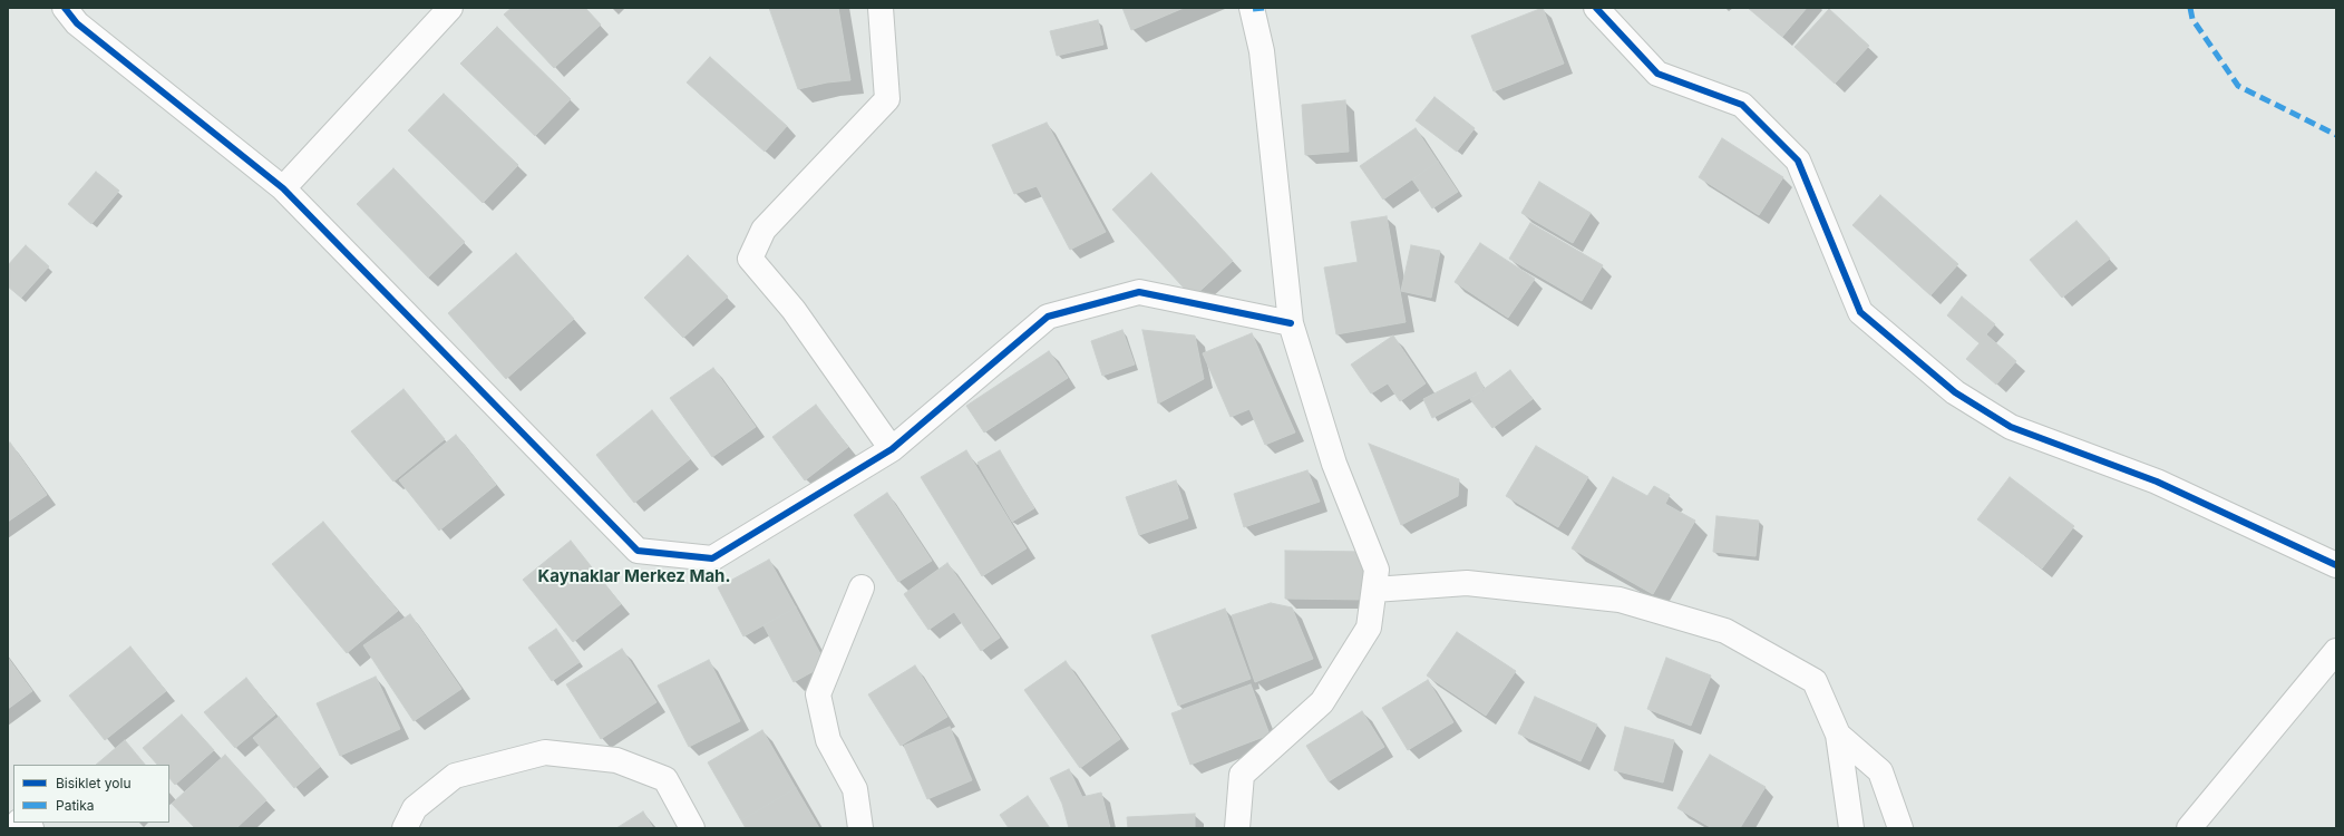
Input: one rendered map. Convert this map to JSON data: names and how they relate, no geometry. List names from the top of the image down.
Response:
{
  "districts": ["Kaynaklar Merkez Mah."],
  "legend": ["Bisiklet yolu", "Patika"]
}
